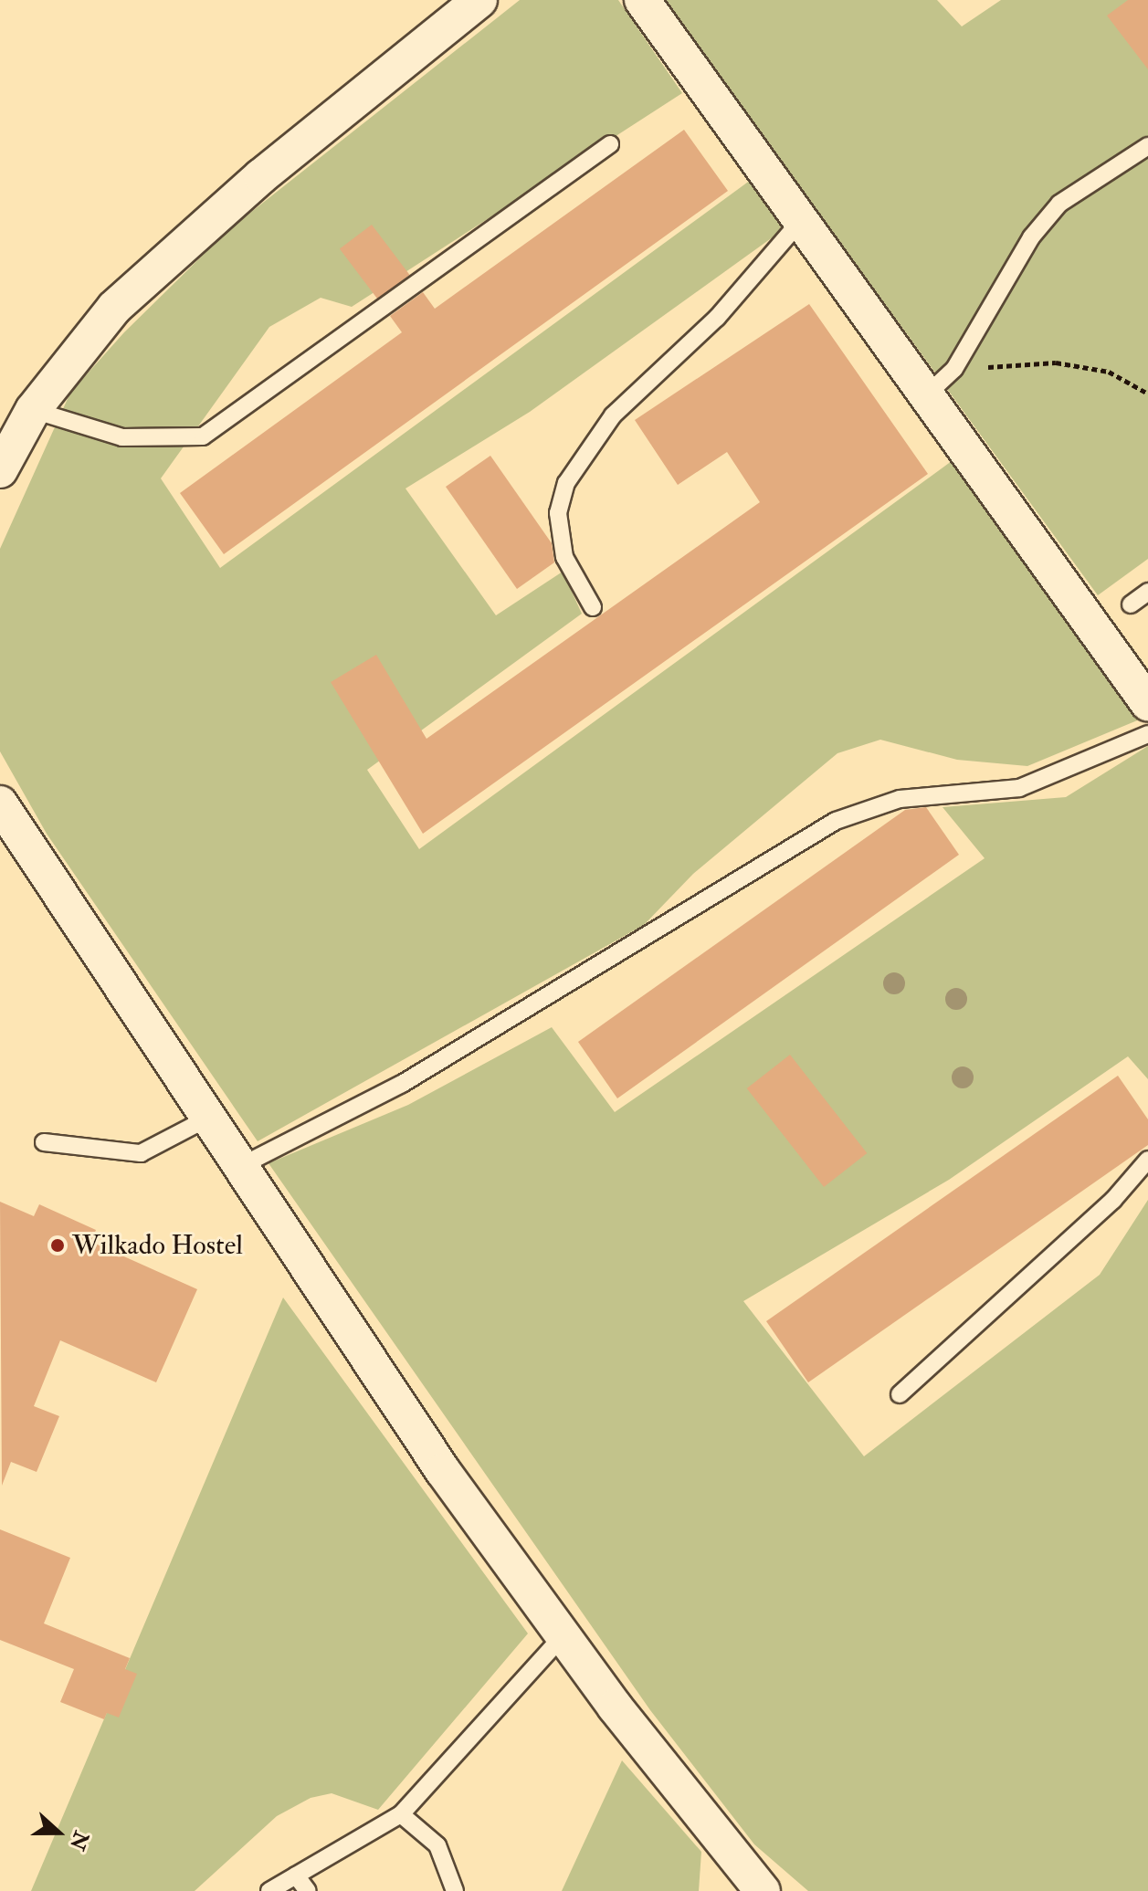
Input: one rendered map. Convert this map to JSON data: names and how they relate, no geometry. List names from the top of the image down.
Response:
{
  "places": ["Wilkado Hostel"],
  "north": "right"
}
